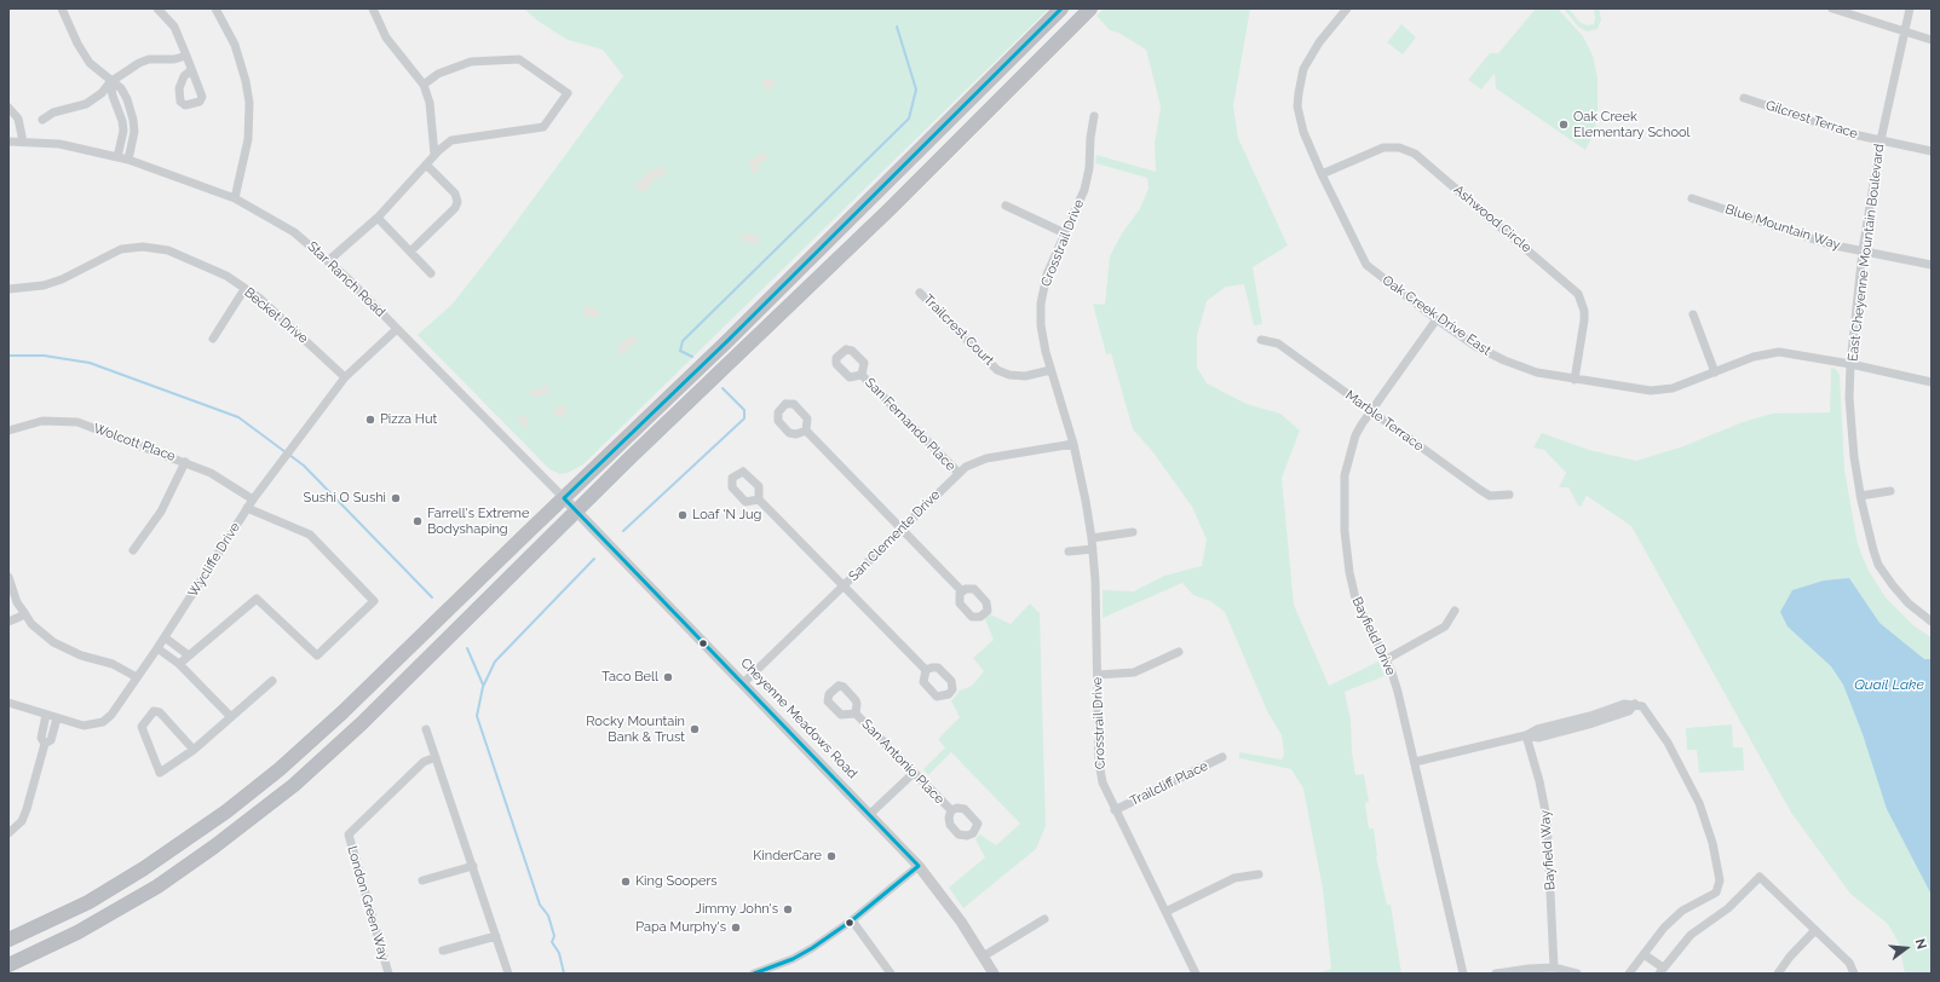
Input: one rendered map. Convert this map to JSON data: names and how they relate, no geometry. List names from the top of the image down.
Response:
{
  "streets": {
    "main road": ["Cheyenne Meadows Road"],
    "street": [
      "Gilcrest Terrace",
      "Ashwood Circle",
      "Blue Mountain Way",
      "Crosstrail Drive",
      "East Cheyenne Mountain Boulevard",
      "Star Ranch Road",
      "Becket Drive",
      "Oak Creek Drive East",
      "Trailcrest Court",
      "Marble Terrace",
      "San Fernando Place",
      "Wolcott Place",
      "San Clemente Drive",
      "Wycliffe Drive",
      "Bayfield Drive",
      "San Antonio Place",
      "Trailcliff Place",
      "Bayfield Way",
      "London Green Way"
    ]
  },
  "crossings": [
    ["Gilcrest Terrace", "East Cheyenne Mountain Boulevard"],
    ["Ashwood Circle", "Oak Creek Drive East"],
    ["Blue Mountain Way", "East Cheyenne Mountain Boulevard"],
    ["Crosstrail Drive", "Trailcrest Court"],
    ["Crosstrail Drive", "San Clemente Drive"],
    ["Crosstrail Drive", "Trailcliff Place"],
    ["East Cheyenne Mountain Boulevard", "Oak Creek Drive East"],
    ["Star Ranch Road", "Wycliffe Drive"],
    ["Star Ranch Road", "Cheyenne Meadows Road"],
    ["Becket Drive", "Wycliffe Drive"],
    ["Oak Creek Drive East", "Bayfield Drive"],
    ["Marble Terrace", "Bayfield Drive"],
    ["San Fernando Place", "San Clemente Drive"],
    ["Wolcott Place", "Wycliffe Drive"],
    ["San Clemente Drive", "Cheyenne Meadows Road"]
  ],
  "water": ["Quail Lake"],
  "places": [
    "Oak Creek Elementary School",
    "Pizza Hut",
    "Sushi O Sushi",
    "Loaf 'N Jug",
    "Farrell's Extreme Bodyshaping",
    "Taco Bell",
    "Rocky Mountain Bank & Trust",
    "KinderCare",
    "King Soopers",
    "Jimmy John's",
    "Papa Murphy's"
  ],
  "north": "right"
}
